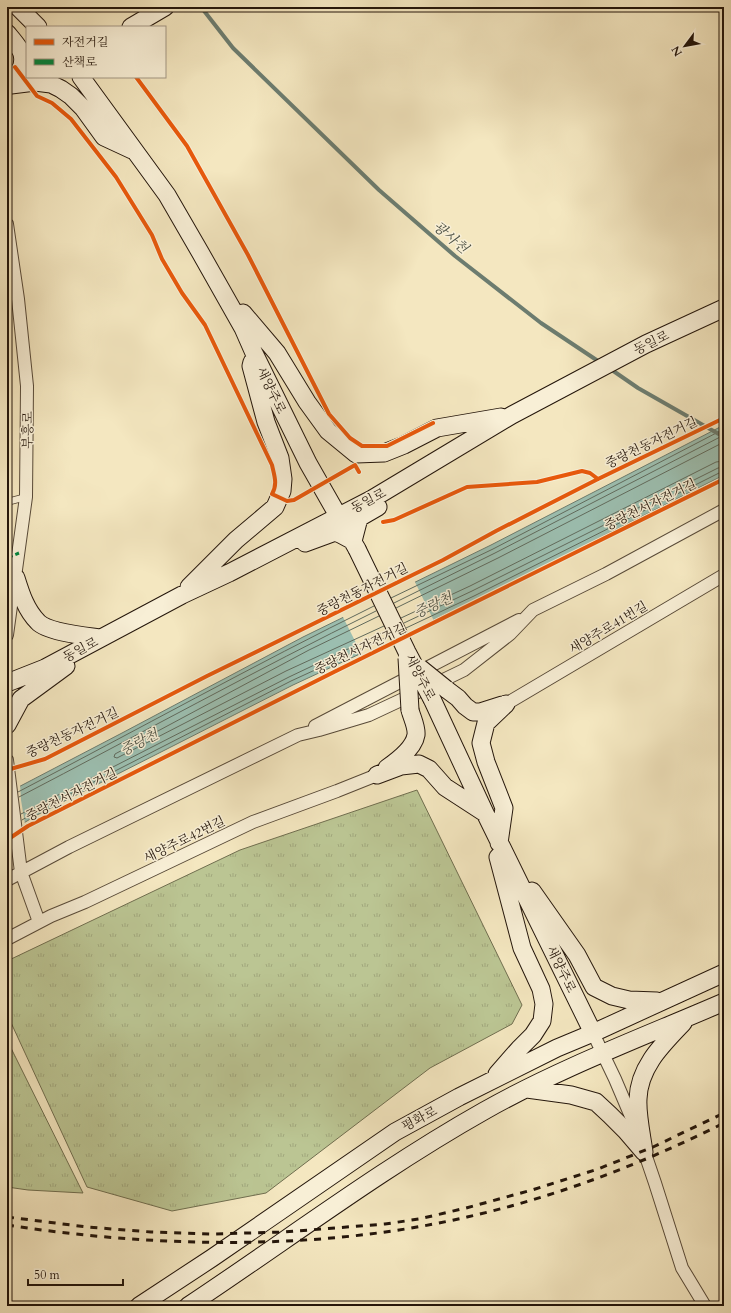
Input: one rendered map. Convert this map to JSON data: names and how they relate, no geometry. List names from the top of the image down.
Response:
{
  "streets": {
    "main road": ["동일로", "새양주로", "평화로"],
    "street": ["부흥로", "새양주로41번길", "새양주로42번길"],
    "cycle path": ["중랑천동자전거길", "중랑천서자전거길"]
  },
  "crossings": [
    ["동일로", "새양주로"],
    ["새양주로", "평화로"]
  ],
  "water": ["광사천", "중랑천"],
  "legend": ["자전거길", "산책로"],
  "scale_bar": "50 m",
  "north": "bottom left"
}
